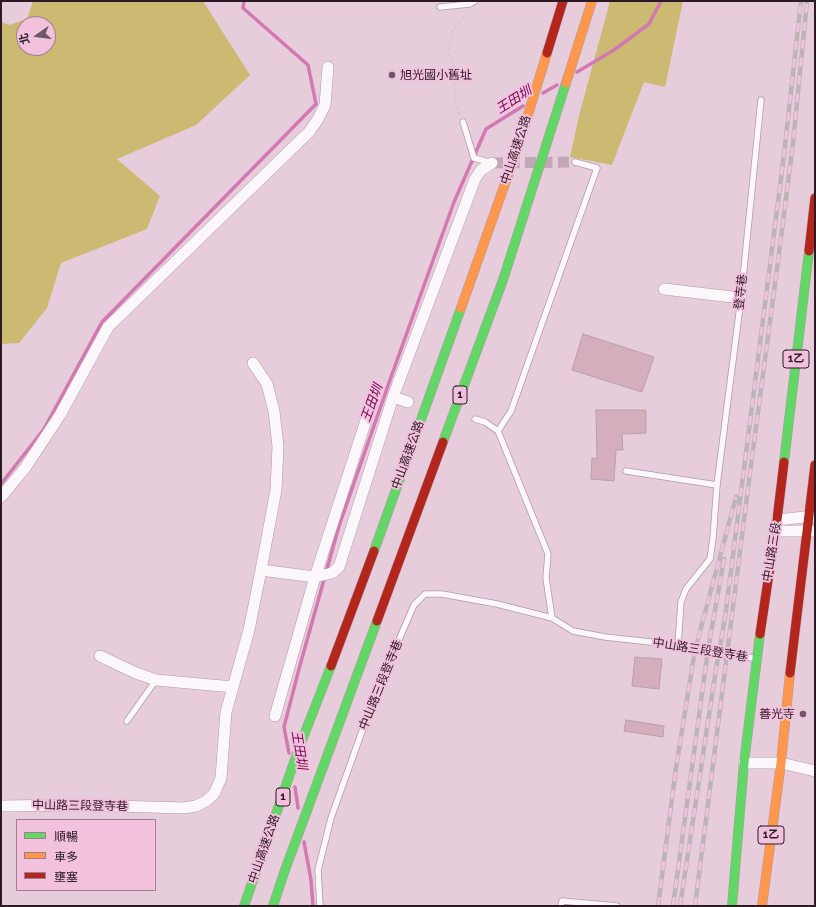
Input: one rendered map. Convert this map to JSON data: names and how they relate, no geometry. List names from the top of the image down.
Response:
{
  "streets": {
    "main road": [
      "中山高速公路",
      "1乙",
      "1",
      "中山路三段"
    ],
    "street": ["中山路三段登寺巷"],
    "lane": ["登寺巷"]
  },
  "crossings": [
    ["登寺巷", "中山路三段登寺巷"],
    ["中山路三段", "中山路三段登寺巷"]
  ],
  "water": ["王田圳"],
  "places": ["旭光國小舊址", "善光寺"],
  "legend": ["順暢", "車多", "壅塞"],
  "north": "left"
}
